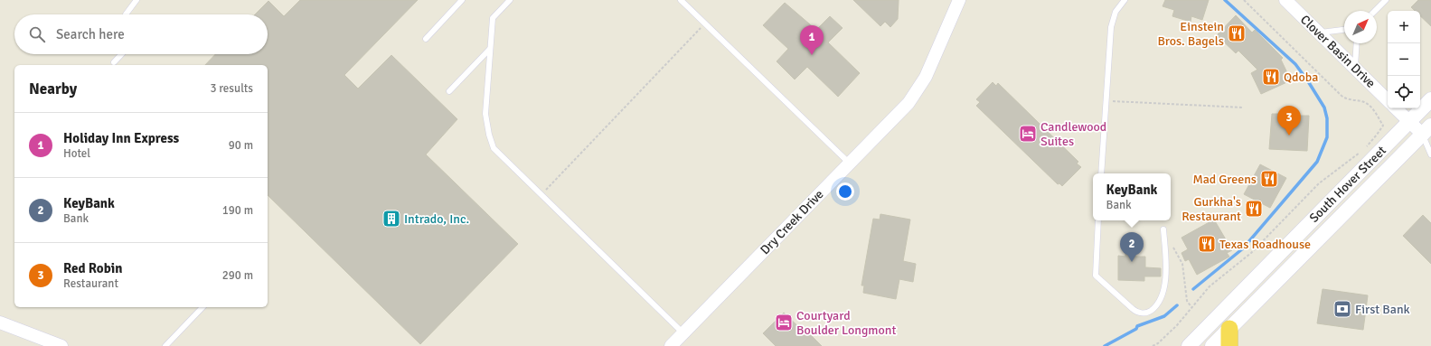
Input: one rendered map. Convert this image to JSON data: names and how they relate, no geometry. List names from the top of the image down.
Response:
{
  "streets": {
    "main road": ["South Hover Street"],
    "street": ["Clover Basin Drive", "Dry Creek Drive"]
  },
  "places": {
    "restaurant": [
      "Einstein Bros. Bagels",
      "Qdoba",
      "Mad Greens",
      "Gurkha's Restaurant",
      "Texas Roadhouse"
    ],
    "hotel": ["Candlewood Suites", "Courtyard Boulder Longmont"],
    "building": ["Intrado, Inc."],
    "bank": ["First Bank"]
  },
  "north": "top right",
  "page": {
    "map_buttons": ["+", "−"],
    "search": "Search here",
    "pins": ["1", "3", "2"],
    "heading": ["Nearby", "3 results"],
    "list": [
      {
        "mark": "1",
        "name": "Holiday Inn Express",
        "note": "Hotel",
        "value": "90 m"
      },
      {
        "mark": "2",
        "name": "KeyBank",
        "note": "Bank",
        "value": "190 m"
      },
      {
        "mark": "3",
        "name": "Red Robin",
        "note": "Restaurant",
        "value": "290 m"
      }
    ],
    "popup": ["KeyBank", "Bank"]
  }
}
